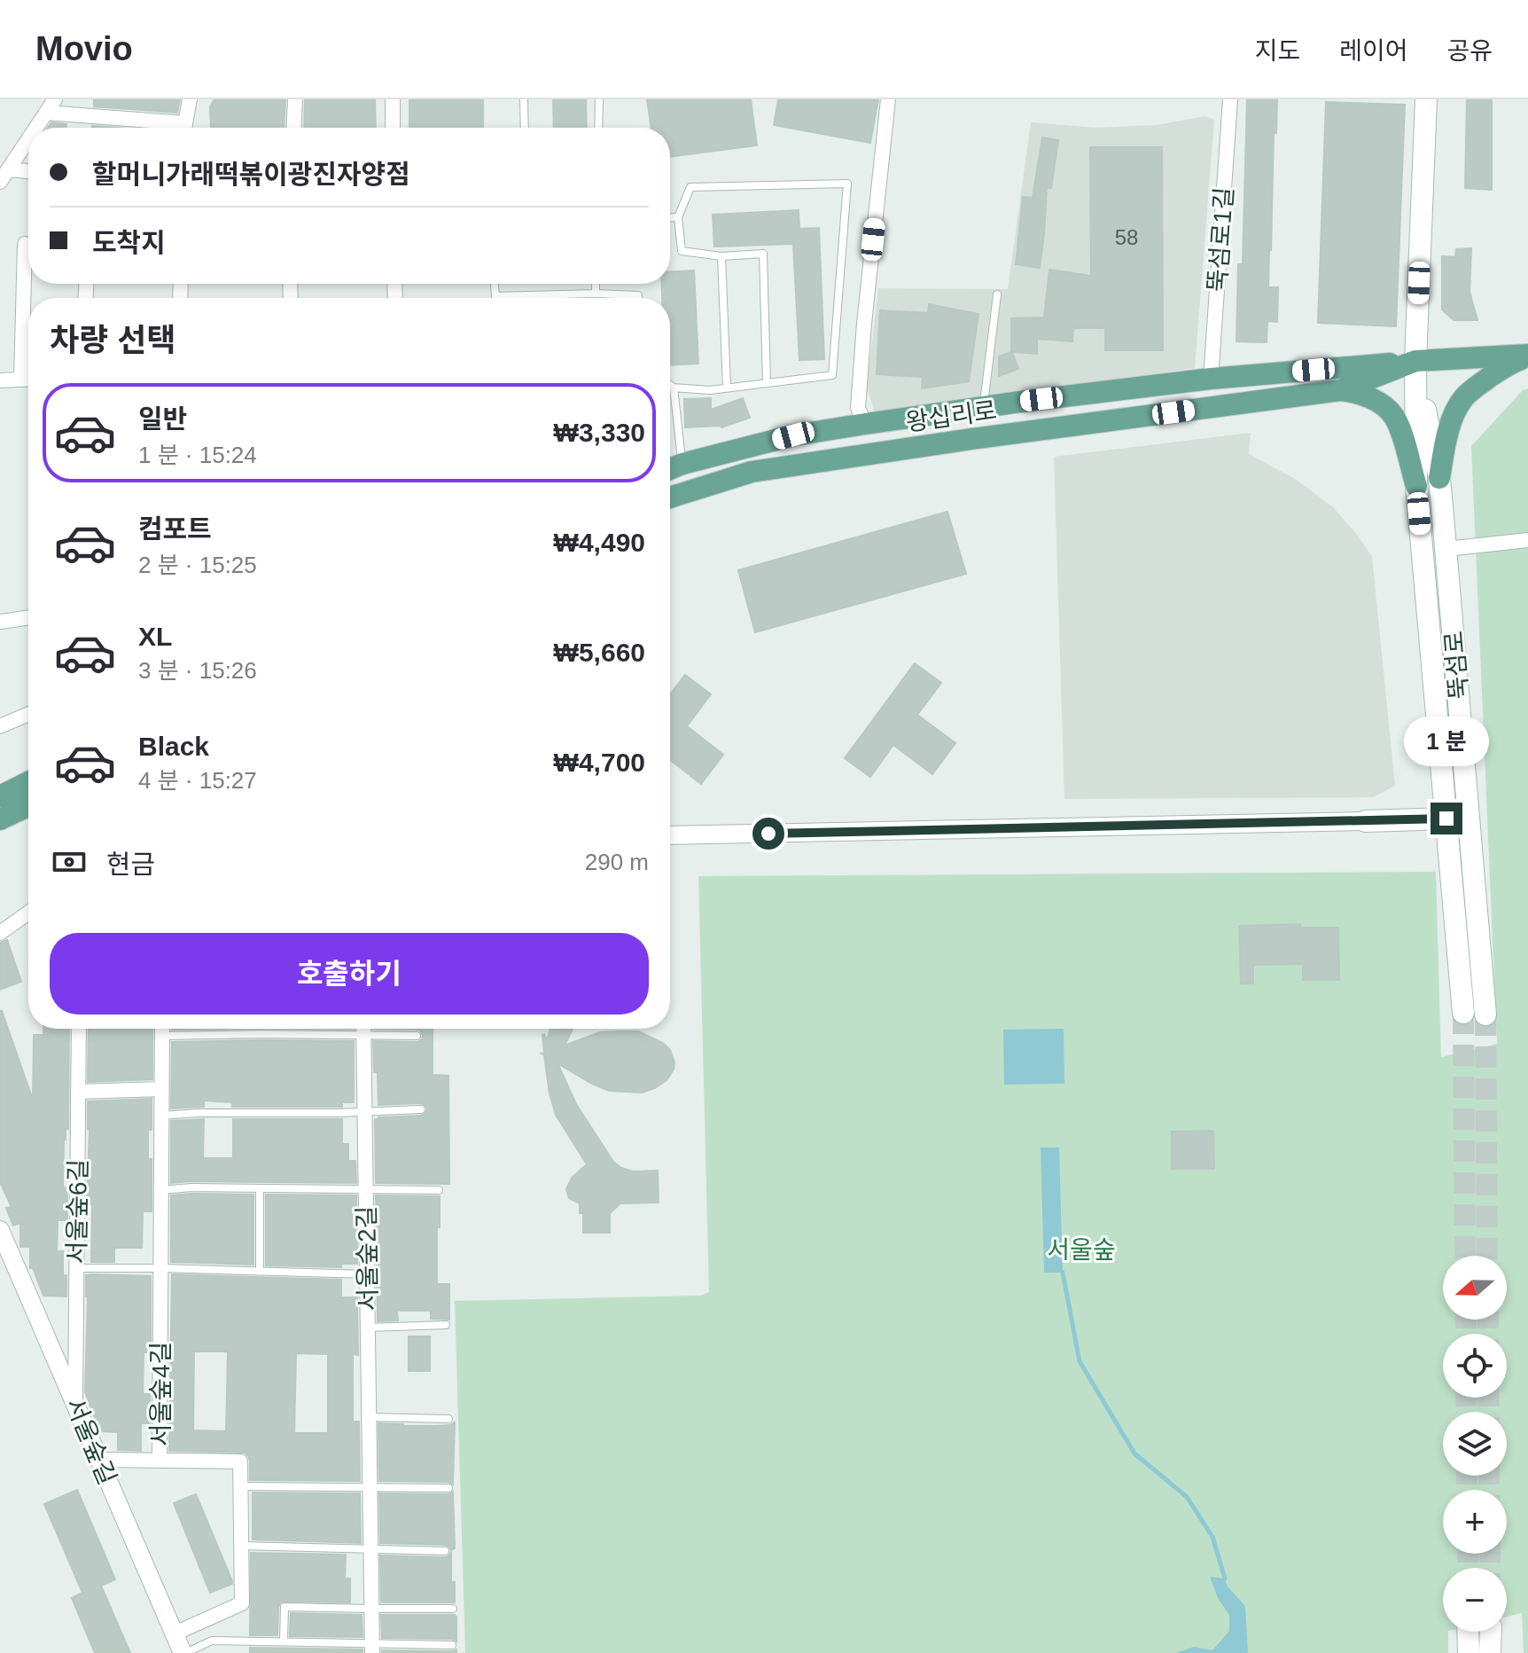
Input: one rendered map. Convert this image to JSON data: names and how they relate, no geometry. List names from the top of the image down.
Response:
{
  "streets": {
    "main road": ["왕십리로", "뚝섬로"],
    "street": [
      "뚝섬로1길",
      "서울숲6길",
      "서울숲2길",
      "서울숲4길",
      "서울숲길"
    ]
  },
  "crossings": [
    ["뚝섬로1길", "왕십리로"],
    ["왕십리로", "뚝섬로"],
    ["서울숲6길", "서울숲길"],
    ["서울숲4길", "서울숲길"]
  ],
  "parks": ["서울숲"],
  "house_numbers": ["58"],
  "north": "left",
  "page": {
    "header": "Movio",
    "nav": ["지도", "레이어", "공유"],
    "banner": ["할머니가래떡볶이광진자양점", "도착지"],
    "heading": "차량 선택",
    "list": [
      {
        "name": "일반",
        "note": "1 분 · 15:24",
        "value": "₩3,330"
      },
      {
        "name": "컴포트",
        "note": "2 분 · 15:25",
        "value": "₩4,490"
      },
      {
        "name": "XL",
        "note": "3 분 · 15:26",
        "value": "₩5,660"
      },
      {
        "name": "Black",
        "note": "4 분 · 15:27",
        "value": "₩4,700"
      }
    ],
    "bubble": "1 분",
    "pay": ["현금", "290 m"],
    "buttons": "호출하기",
    "map_buttons": ["+", "−"]
  }
}
